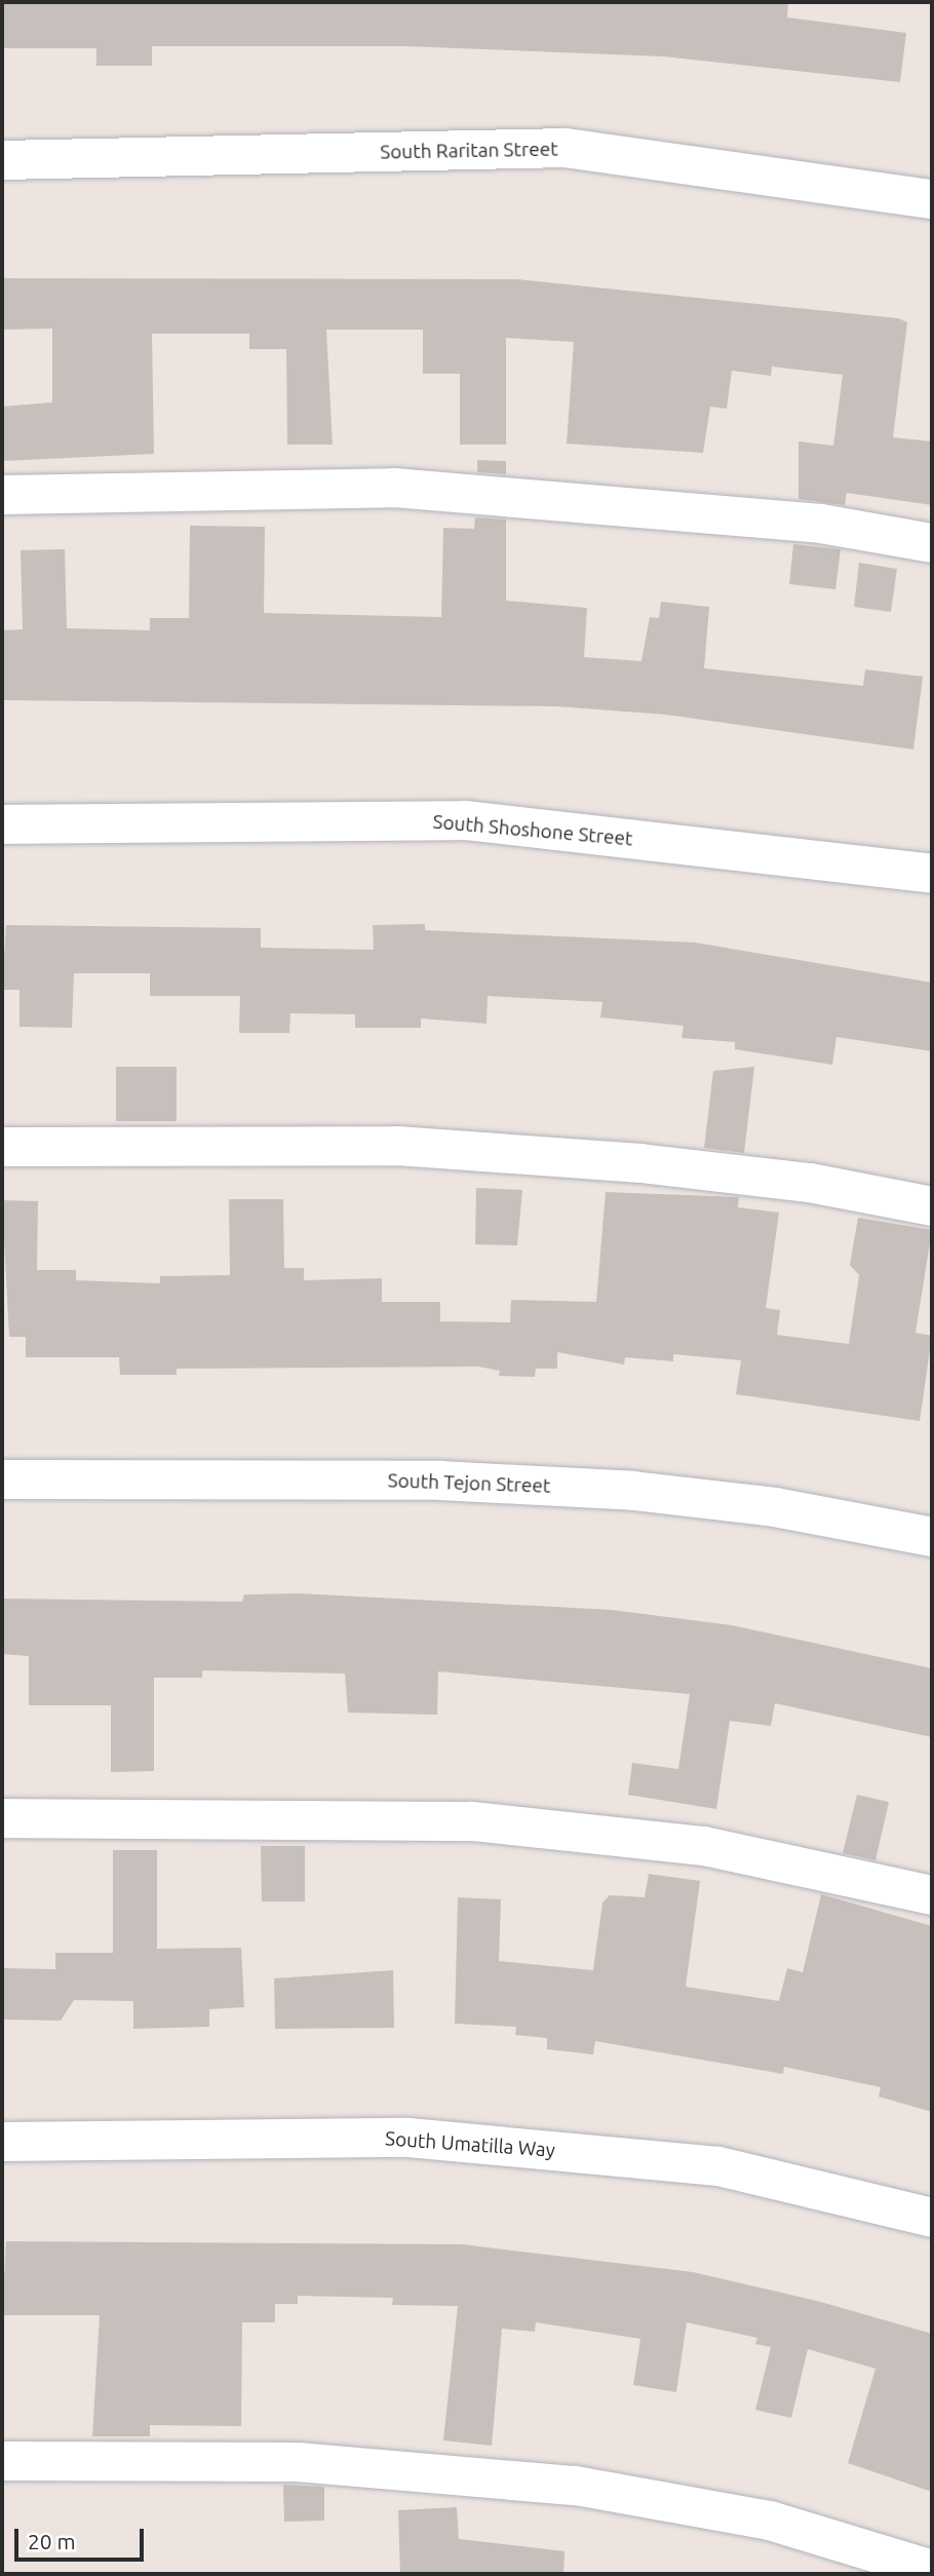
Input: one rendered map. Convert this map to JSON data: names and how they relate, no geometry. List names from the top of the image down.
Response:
{
  "streets": {
    "street": [
      "South Raritan Street",
      "South Shoshone Street",
      "South Tejon Street",
      "South Umatilla Way"
    ]
  },
  "scale_bar": "20 m"
}
